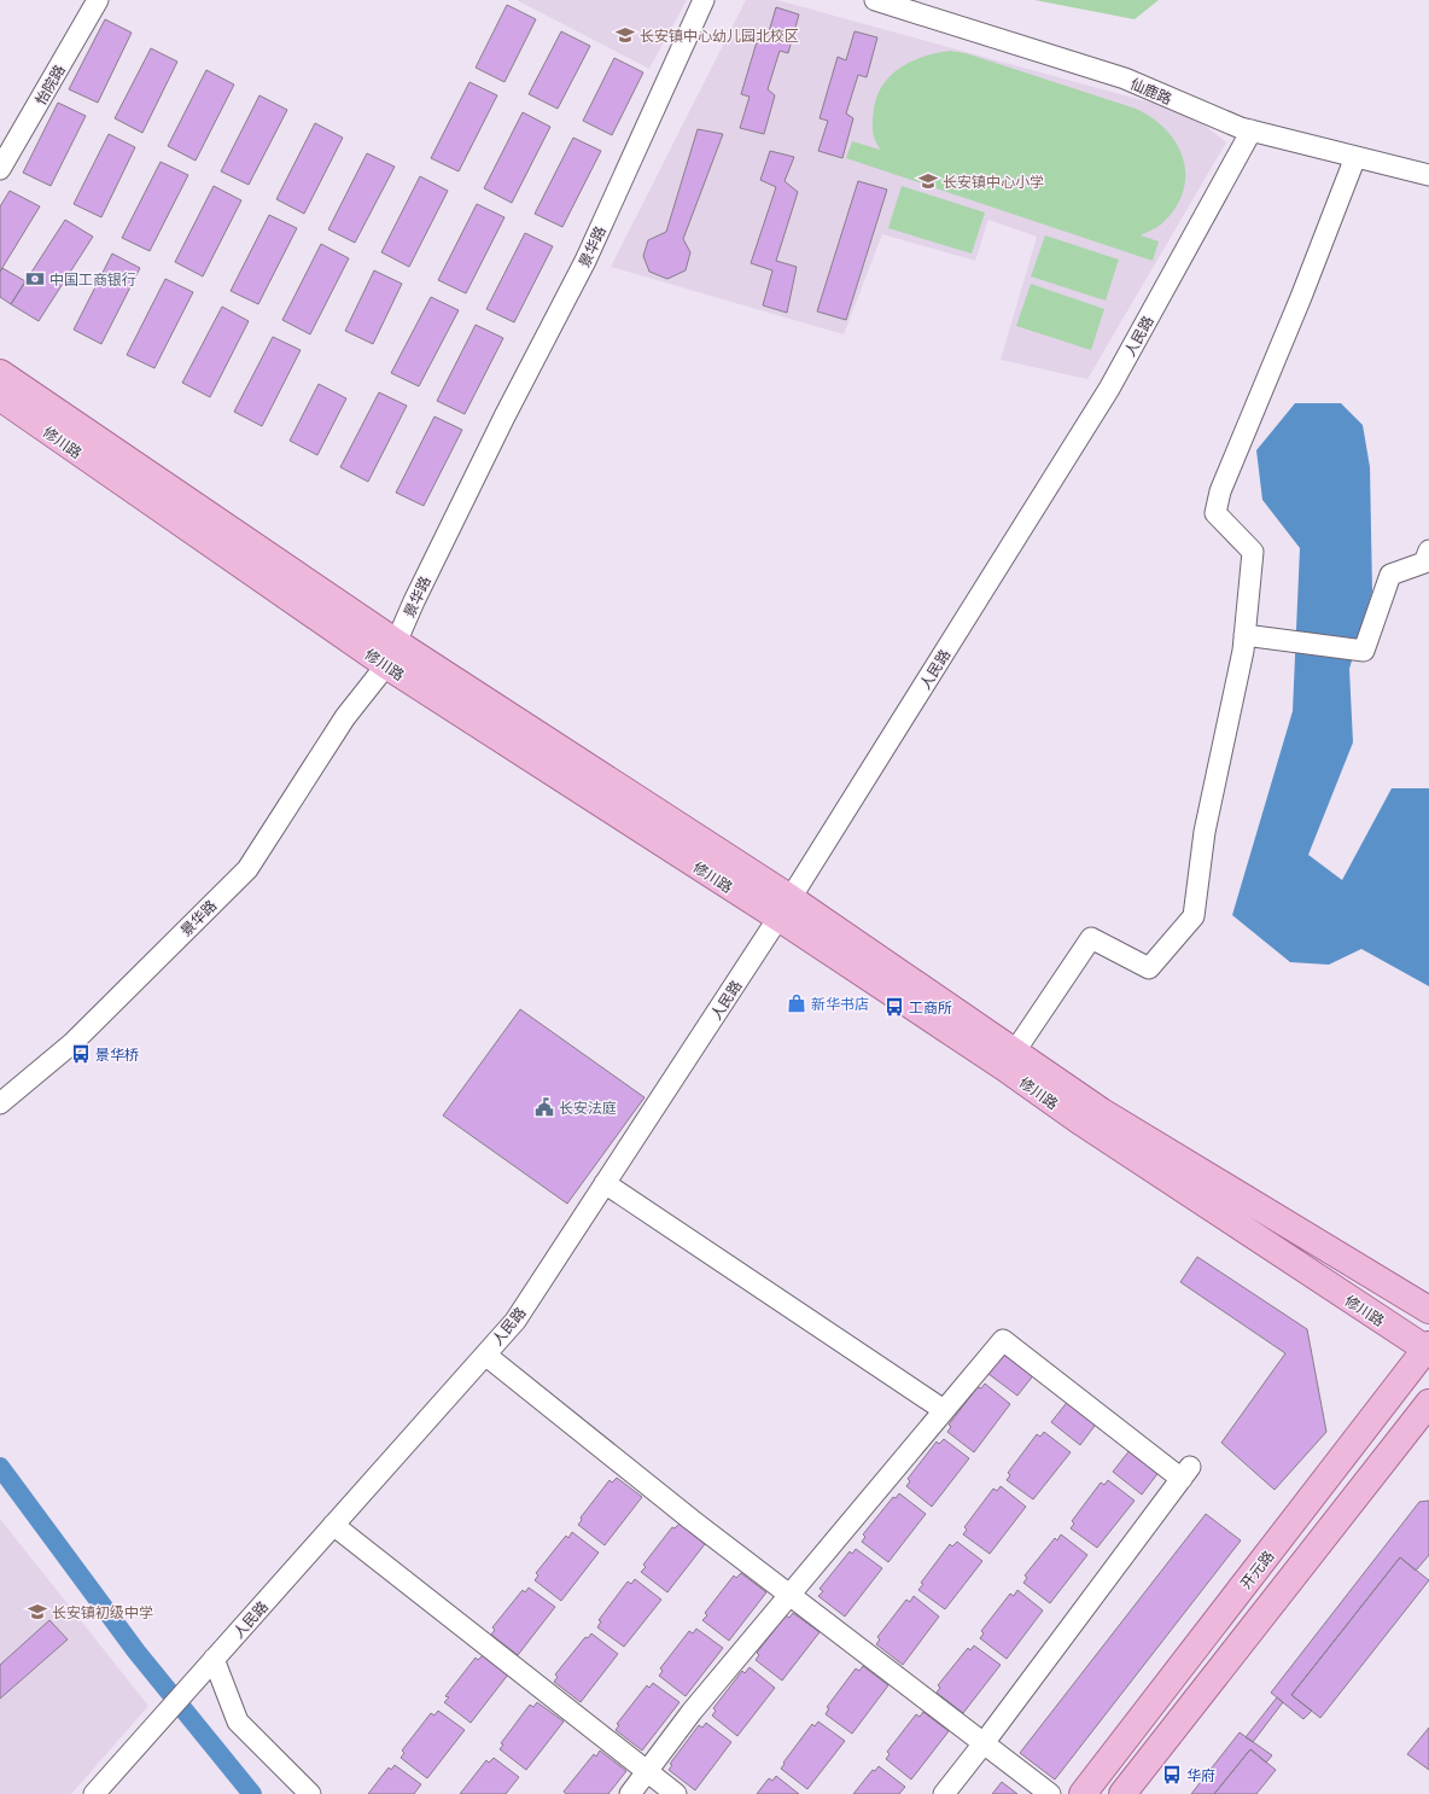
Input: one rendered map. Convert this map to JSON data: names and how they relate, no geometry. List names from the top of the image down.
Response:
{
  "streets": {
    "main road": ["修川路", "开元路"],
    "street": [
      "怡院路",
      "仙鹿路",
      "景华路",
      "人民路"
    ]
  },
  "crossings": [
    ["仙鹿路", "人民路"],
    ["景华路", "修川路"],
    ["人民路", "修川路"],
    ["修川路", "开元路"]
  ],
  "places": {
    "school or university": ["长安镇中心幼儿园北校区", "长安镇中心小学", "长安镇初级中学"],
    "bank": ["中国工商银行"],
    "shop": ["新华书店"],
    "bus stop": ["工商所", "景华桥", "华府"],
    "public building": ["长安法庭"]
  }
}
